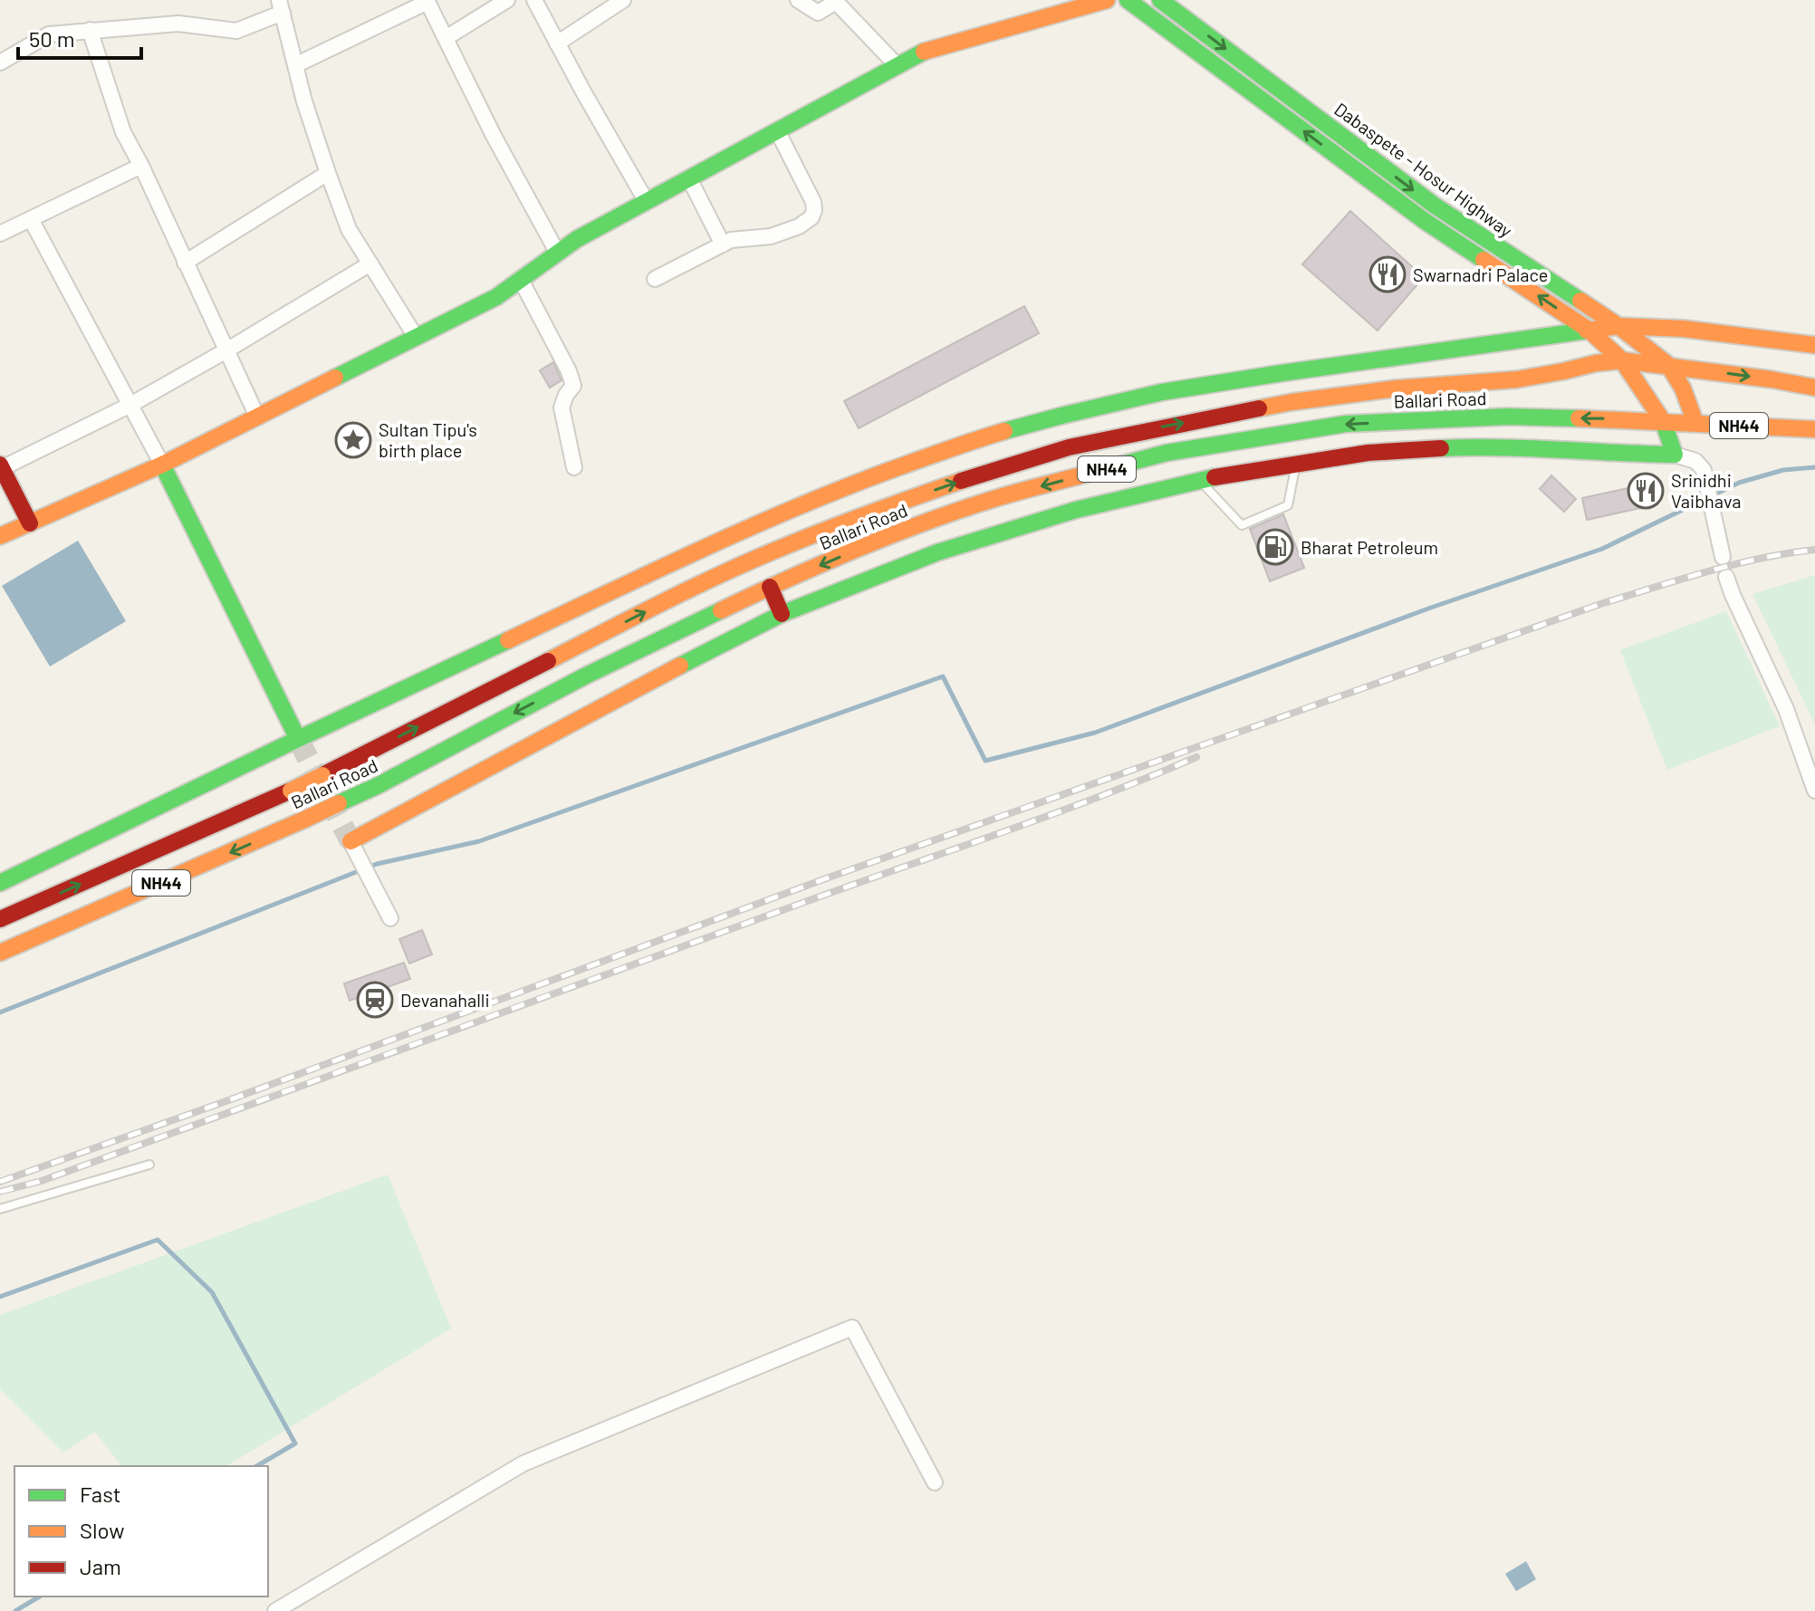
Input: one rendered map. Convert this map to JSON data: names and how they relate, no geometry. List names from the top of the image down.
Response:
{
  "streets": {
    "main road": ["Dabaspete - Hosur Highway", "Ballari Road", "NH44"]
  },
  "crossings": [
    ["Dabaspete - Hosur Highway", "Ballari Road"],
    ["Dabaspete - Hosur Highway", "NH44"],
    ["Ballari Road", "NH44"]
  ],
  "places": {
    "restaurant": ["Swarnadri Palace", "Srinidhi Vaibhava"],
    "place": ["Sultan Tipu's birth place"],
    "fuel station": ["Bharat Petroleum"],
    "station": ["Devanahalli"]
  },
  "legend": ["Fast", "Slow", "Jam"],
  "scale_bar": "50 m"
}
